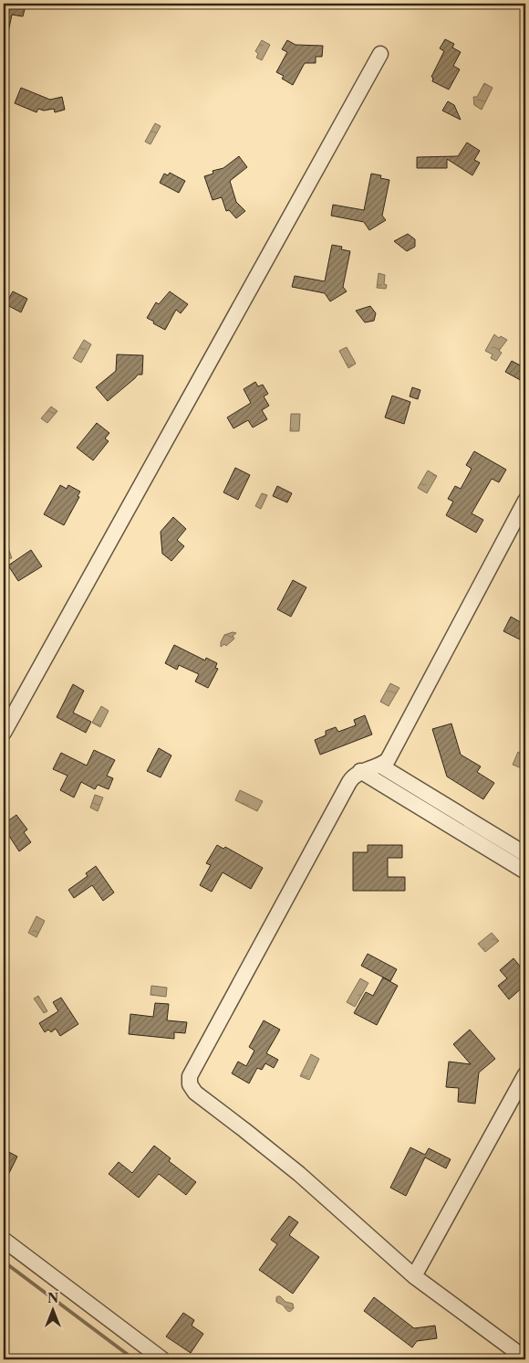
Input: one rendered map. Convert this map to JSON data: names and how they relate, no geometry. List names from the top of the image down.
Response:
{
  "north": "top"
}
